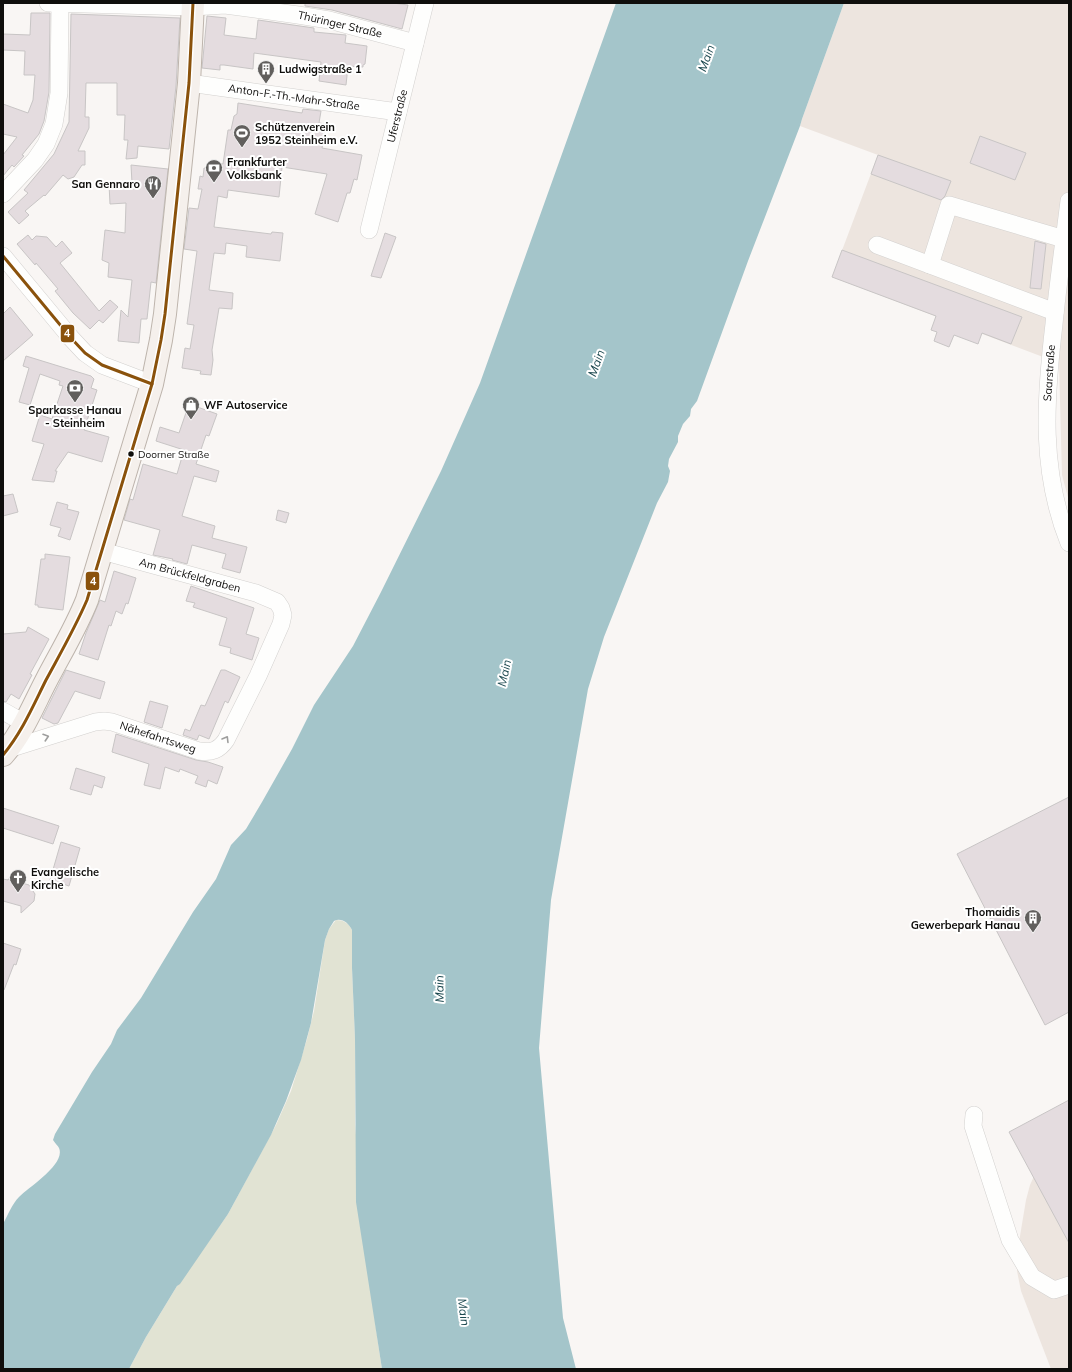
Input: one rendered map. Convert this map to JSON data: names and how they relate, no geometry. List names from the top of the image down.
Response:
{
  "streets": {
    "street": [
      "Thüringer Straße",
      "Anton-F.-Th.-Mahr-Straße",
      "Uferstraße",
      "Saarstraße",
      "Am Brückfeldgraben",
      "Nähefahrtsweg"
    ]
  },
  "crossings": [
    ["Thüringer Straße", "Uferstraße"],
    ["Anton-F.-Th.-Mahr-Straße", "Uferstraße"],
    ["Am Brückfeldgraben", "Nähefahrtsweg"]
  ],
  "one_way": ["Nähefahrtsweg"],
  "water": ["Main"],
  "places": {
    "building": ["Ludwigstraße 1", "Thomaidis Gewerbepark Hanau"],
    "sports": ["Schützenverein 1952 Steinheim e.V."],
    "bank": ["Frankfurter Volksbank", "Sparkasse Hanau - Steinheim"],
    "restaurant": ["San Gennaro"],
    "shop": ["WF Autoservice"],
    "other": ["Doorner Straße"],
    "church": ["Evangelische Kirche"]
  },
  "lines": ["transit line 4"]
}
